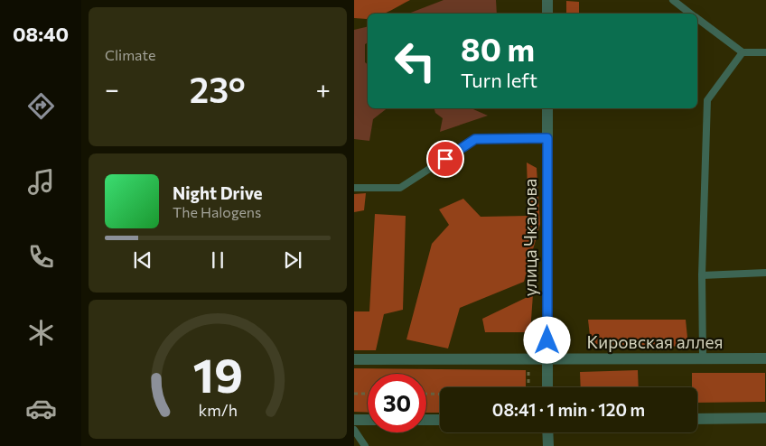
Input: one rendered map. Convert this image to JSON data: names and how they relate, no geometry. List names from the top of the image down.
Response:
{
  "streets": {
    "street": ["улица Чкалова", "Кировская аллея"]
  },
  "crossings": [
    ["улица Чкалова", "Кировская аллея"]
  ],
  "page": {
    "tabs": "08:40",
    "tile": "Climate",
    "turn": ["80 m", "Turn left"],
    "heat": ["−", "23°", "+"],
    "song": ["Night Drive", "The Halogens"],
    "limit": "30",
    "trip": "08:41 · 1 min · 120 m",
    "gauge": ["19", "km/h"]
  }
}
